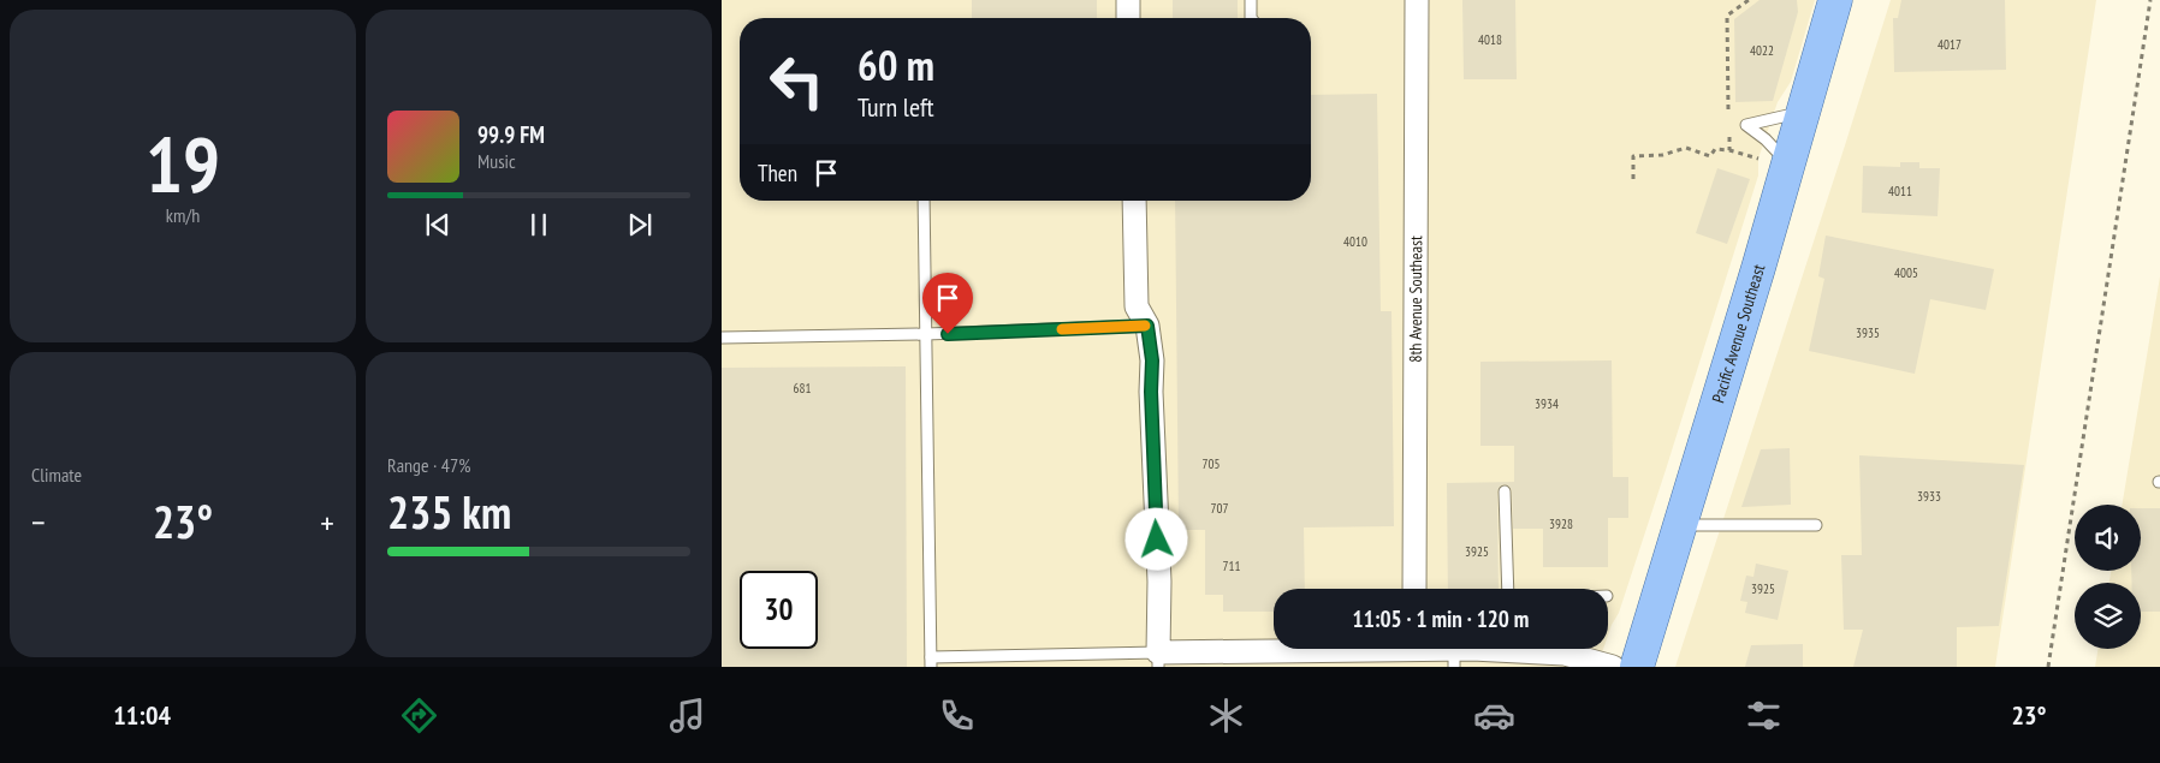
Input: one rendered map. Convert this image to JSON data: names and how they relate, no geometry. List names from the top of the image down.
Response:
{
  "streets": {
    "main road": ["Pacific Avenue Southeast"],
    "street": ["8th Avenue Southeast"]
  },
  "house_numbers": [
    "4018",
    "4017",
    "4022",
    "4011",
    "4010",
    "4005",
    "3935",
    "681",
    "3934",
    "705",
    "3933",
    "707",
    "3928",
    "3925",
    "711",
    "3925"
  ],
  "page": {
    "tile": [
      ["19", "km/h"],
      "Climate",
      ["Range · 47%", "235 km"]
    ],
    "turn": ["60 m", "Turn left"],
    "song": ["99.9 FM", "Music"],
    "then": "Then",
    "heat": ["−", "23°", "+"],
    "limit": "30",
    "trip": "11:05 · 1 min · 120 m",
    "tabs": ["11:04", "23°"]
  }
}
